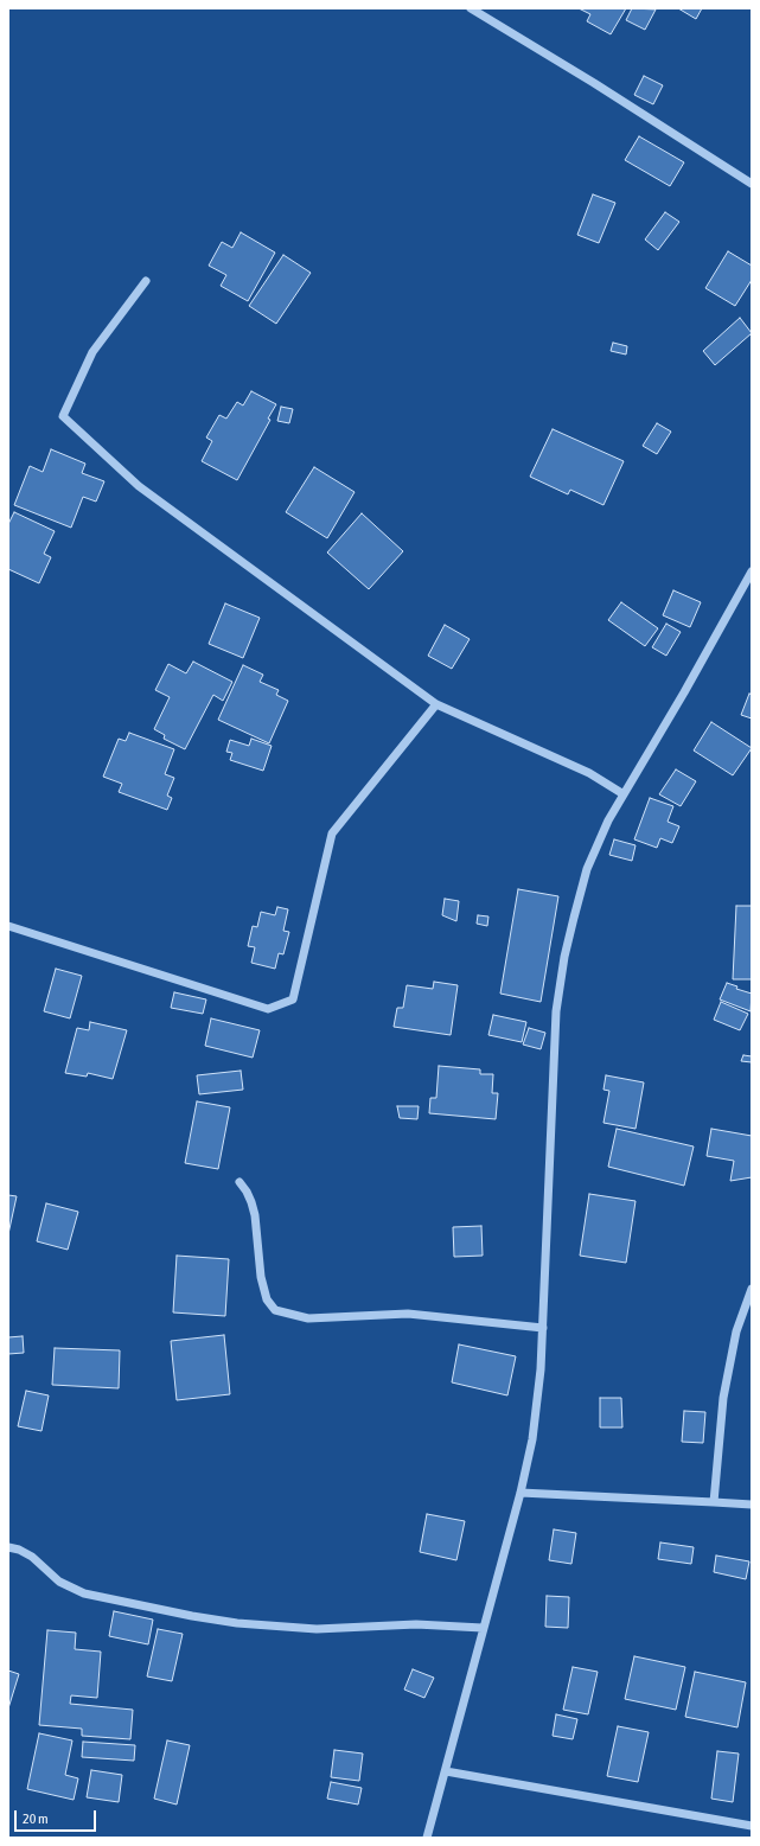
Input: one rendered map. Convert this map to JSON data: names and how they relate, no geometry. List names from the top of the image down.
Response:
{
  "scale_bar": "20 m"
}
